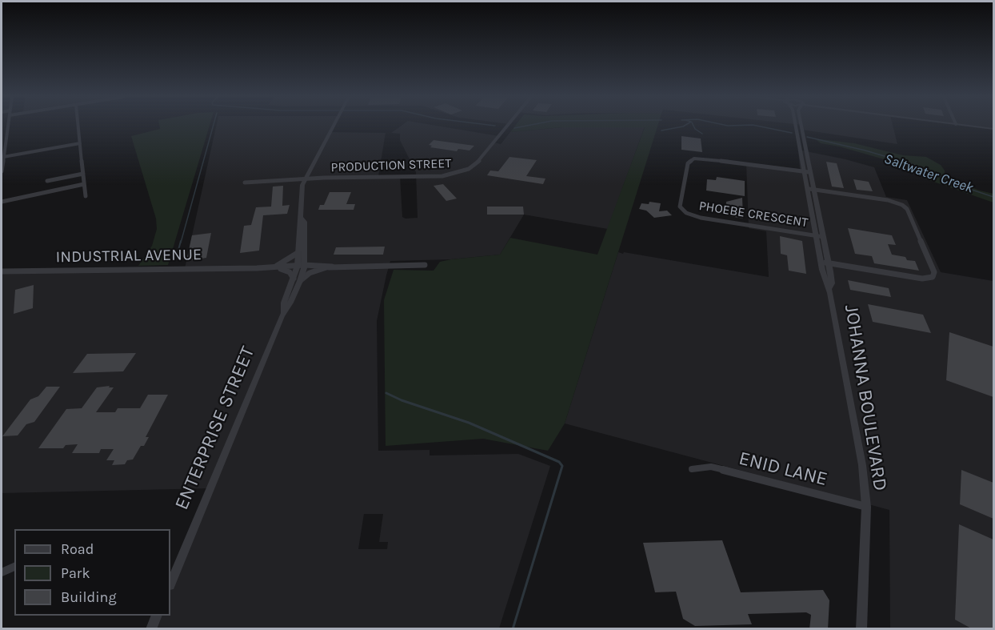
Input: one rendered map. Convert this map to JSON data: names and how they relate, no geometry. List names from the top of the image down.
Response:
{
  "streets": {
    "street": [
      "PRODUCTION STREET",
      "PHOEBE CRESCENT",
      "INDUSTRIAL AVENUE",
      "JOHANNA BOULEVARD",
      "ENTERPRISE STREET",
      "ENID LANE"
    ]
  },
  "crossings": [
    ["PRODUCTION STREET", "ENTERPRISE STREET"],
    ["PHOEBE CRESCENT", "JOHANNA BOULEVARD"],
    ["INDUSTRIAL AVENUE", "ENTERPRISE STREET"],
    ["JOHANNA BOULEVARD", "ENID LANE"]
  ],
  "water": ["Saltwater Creek"],
  "legend": ["Road", "Park", "Building"]
}
